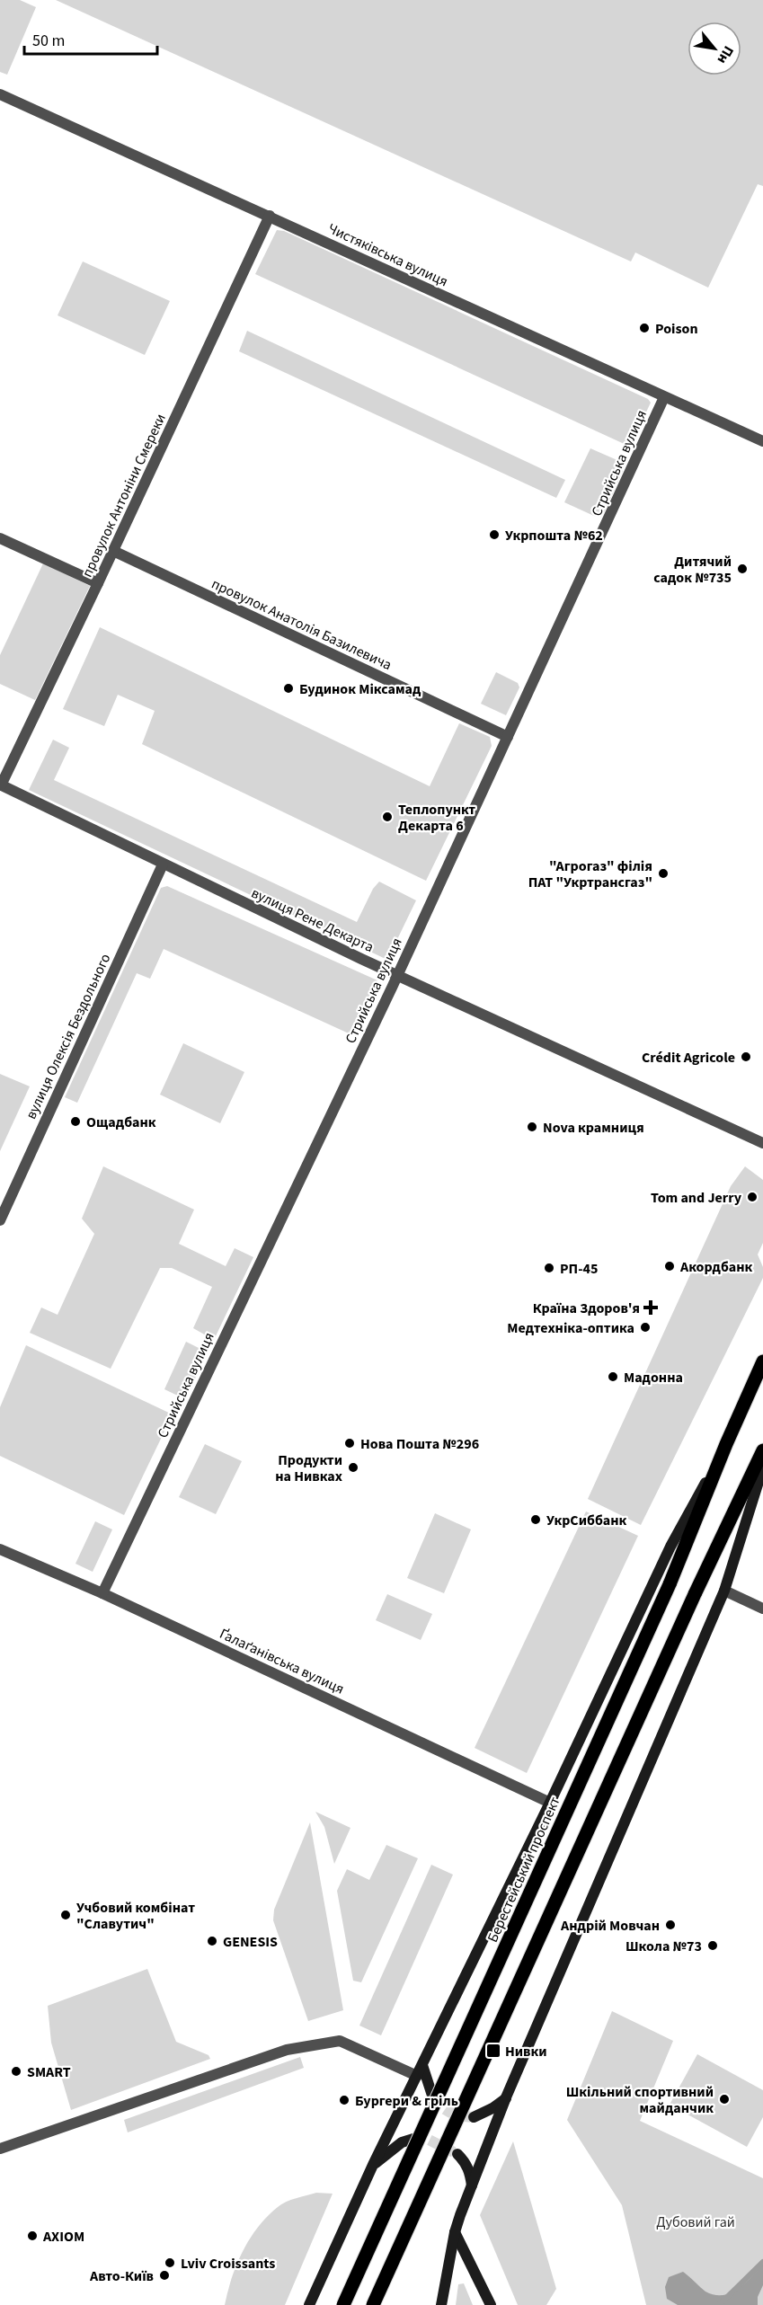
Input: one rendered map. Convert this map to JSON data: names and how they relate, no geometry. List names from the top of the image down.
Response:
{
  "streets": {
    "main road": ["Берестейський проспект"],
    "street": [
      "Чистяківська вулиця",
      "Стрийська вулиця",
      "провулок Антоніни Смереки",
      "провулок Анатолія Базилевича",
      "вулиця Рене Декарта",
      "вулиця Олексія Бездольного",
      "Ґалаґанівська вулиця"
    ]
  },
  "crossings": [
    ["Чистяківська вулиця", "Стрийська вулиця"],
    ["Чистяківська вулиця", "провулок Антоніни Смереки"],
    ["Стрийська вулиця", "провулок Анатолія Базилевича"],
    ["Стрийська вулиця", "вулиця Рене Декарта"],
    ["Стрийська вулиця", "Ґалаґанівська вулиця"],
    ["провулок Антоніни Смереки", "провулок Анатолія Базилевича"],
    ["провулок Антоніни Смереки", "вулиця Рене Декарта"],
    ["вулиця Рене Декарта", "вулиця Олексія Бездольного"],
    ["Ґалаґанівська вулиця", "Берестейський проспект"]
  ],
  "parks": ["Дубовий гай"],
  "places": {
    "other": [
      "Poison",
      "Укрпошта №62",
      "Дитячий садок №735",
      "Будинок Міксамад",
      "Теплопункт Декарта 6",
      "\"Агрогаз\" філія ПАТ \"Укртрансгаз\"",
      "Crédit Agricole",
      "Ощадбанк",
      "Nova крамниця",
      "Tom and Jerry",
      "Акордбанк",
      "РП-45",
      "Медтехніка-оптика",
      "Мадонна",
      "Нова Пошта №296",
      "Продукти на Нивках",
      "УкрСиббанк",
      "Учбовий комбінат \"Славутич\"",
      "Андрій Мовчан",
      "GENESIS",
      "Школа №73",
      "SMART",
      "Шкільний спортивний майданчик",
      "Бургери & гріль",
      "AXIOM",
      "Lviv Croissants",
      "Авто-Київ"
    ],
    "health": ["Країна Здоров'я"],
    "transit": ["Нивки"]
  },
  "scale_bar": "50 m",
  "north": "bottom right"
}
